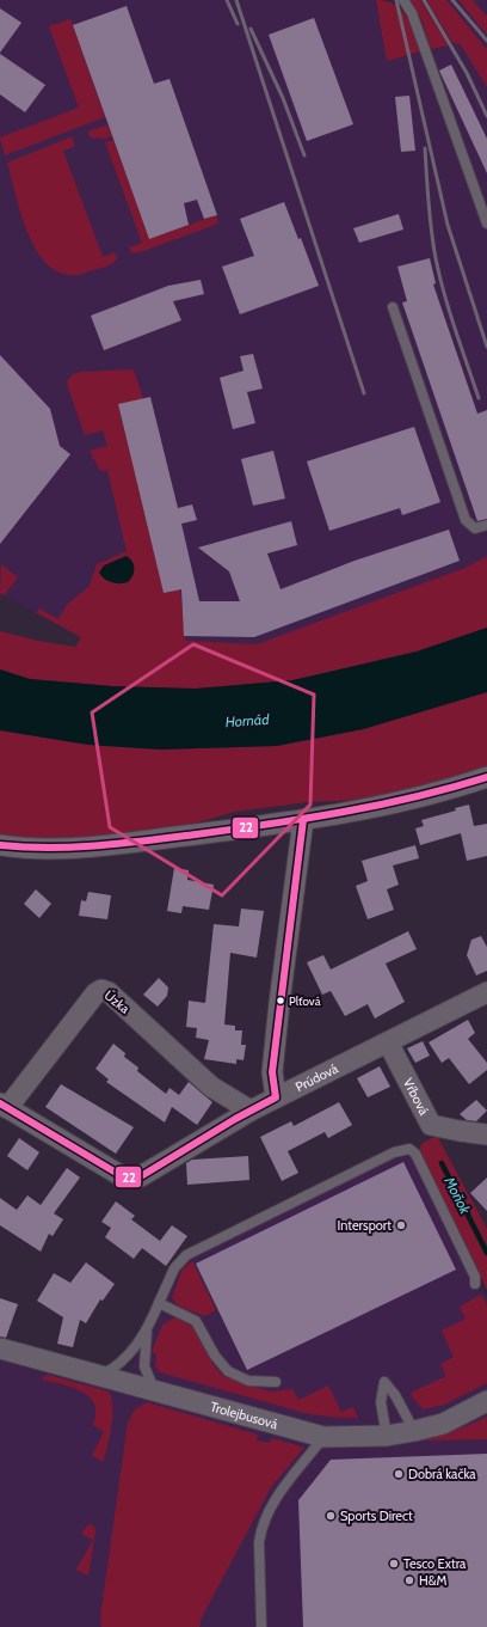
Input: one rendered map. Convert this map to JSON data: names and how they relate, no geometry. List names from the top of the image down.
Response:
{
  "streets": {
    "street": [
      "Úzka",
      "Prúdová",
      "Vŕbová",
      "Trolejbusová"
    ]
  },
  "crossings": [
    ["Úzka", "Prúdová"],
    ["Prúdová", "Vŕbová"]
  ],
  "water": ["Hornád", "Moňok"],
  "places": [
    "Plťová",
    "Intersport",
    "Dobrá kačka",
    "Sports Direct",
    "Tesco Extra",
    "H&M"
  ],
  "lines": ["transit line 22"]
}
